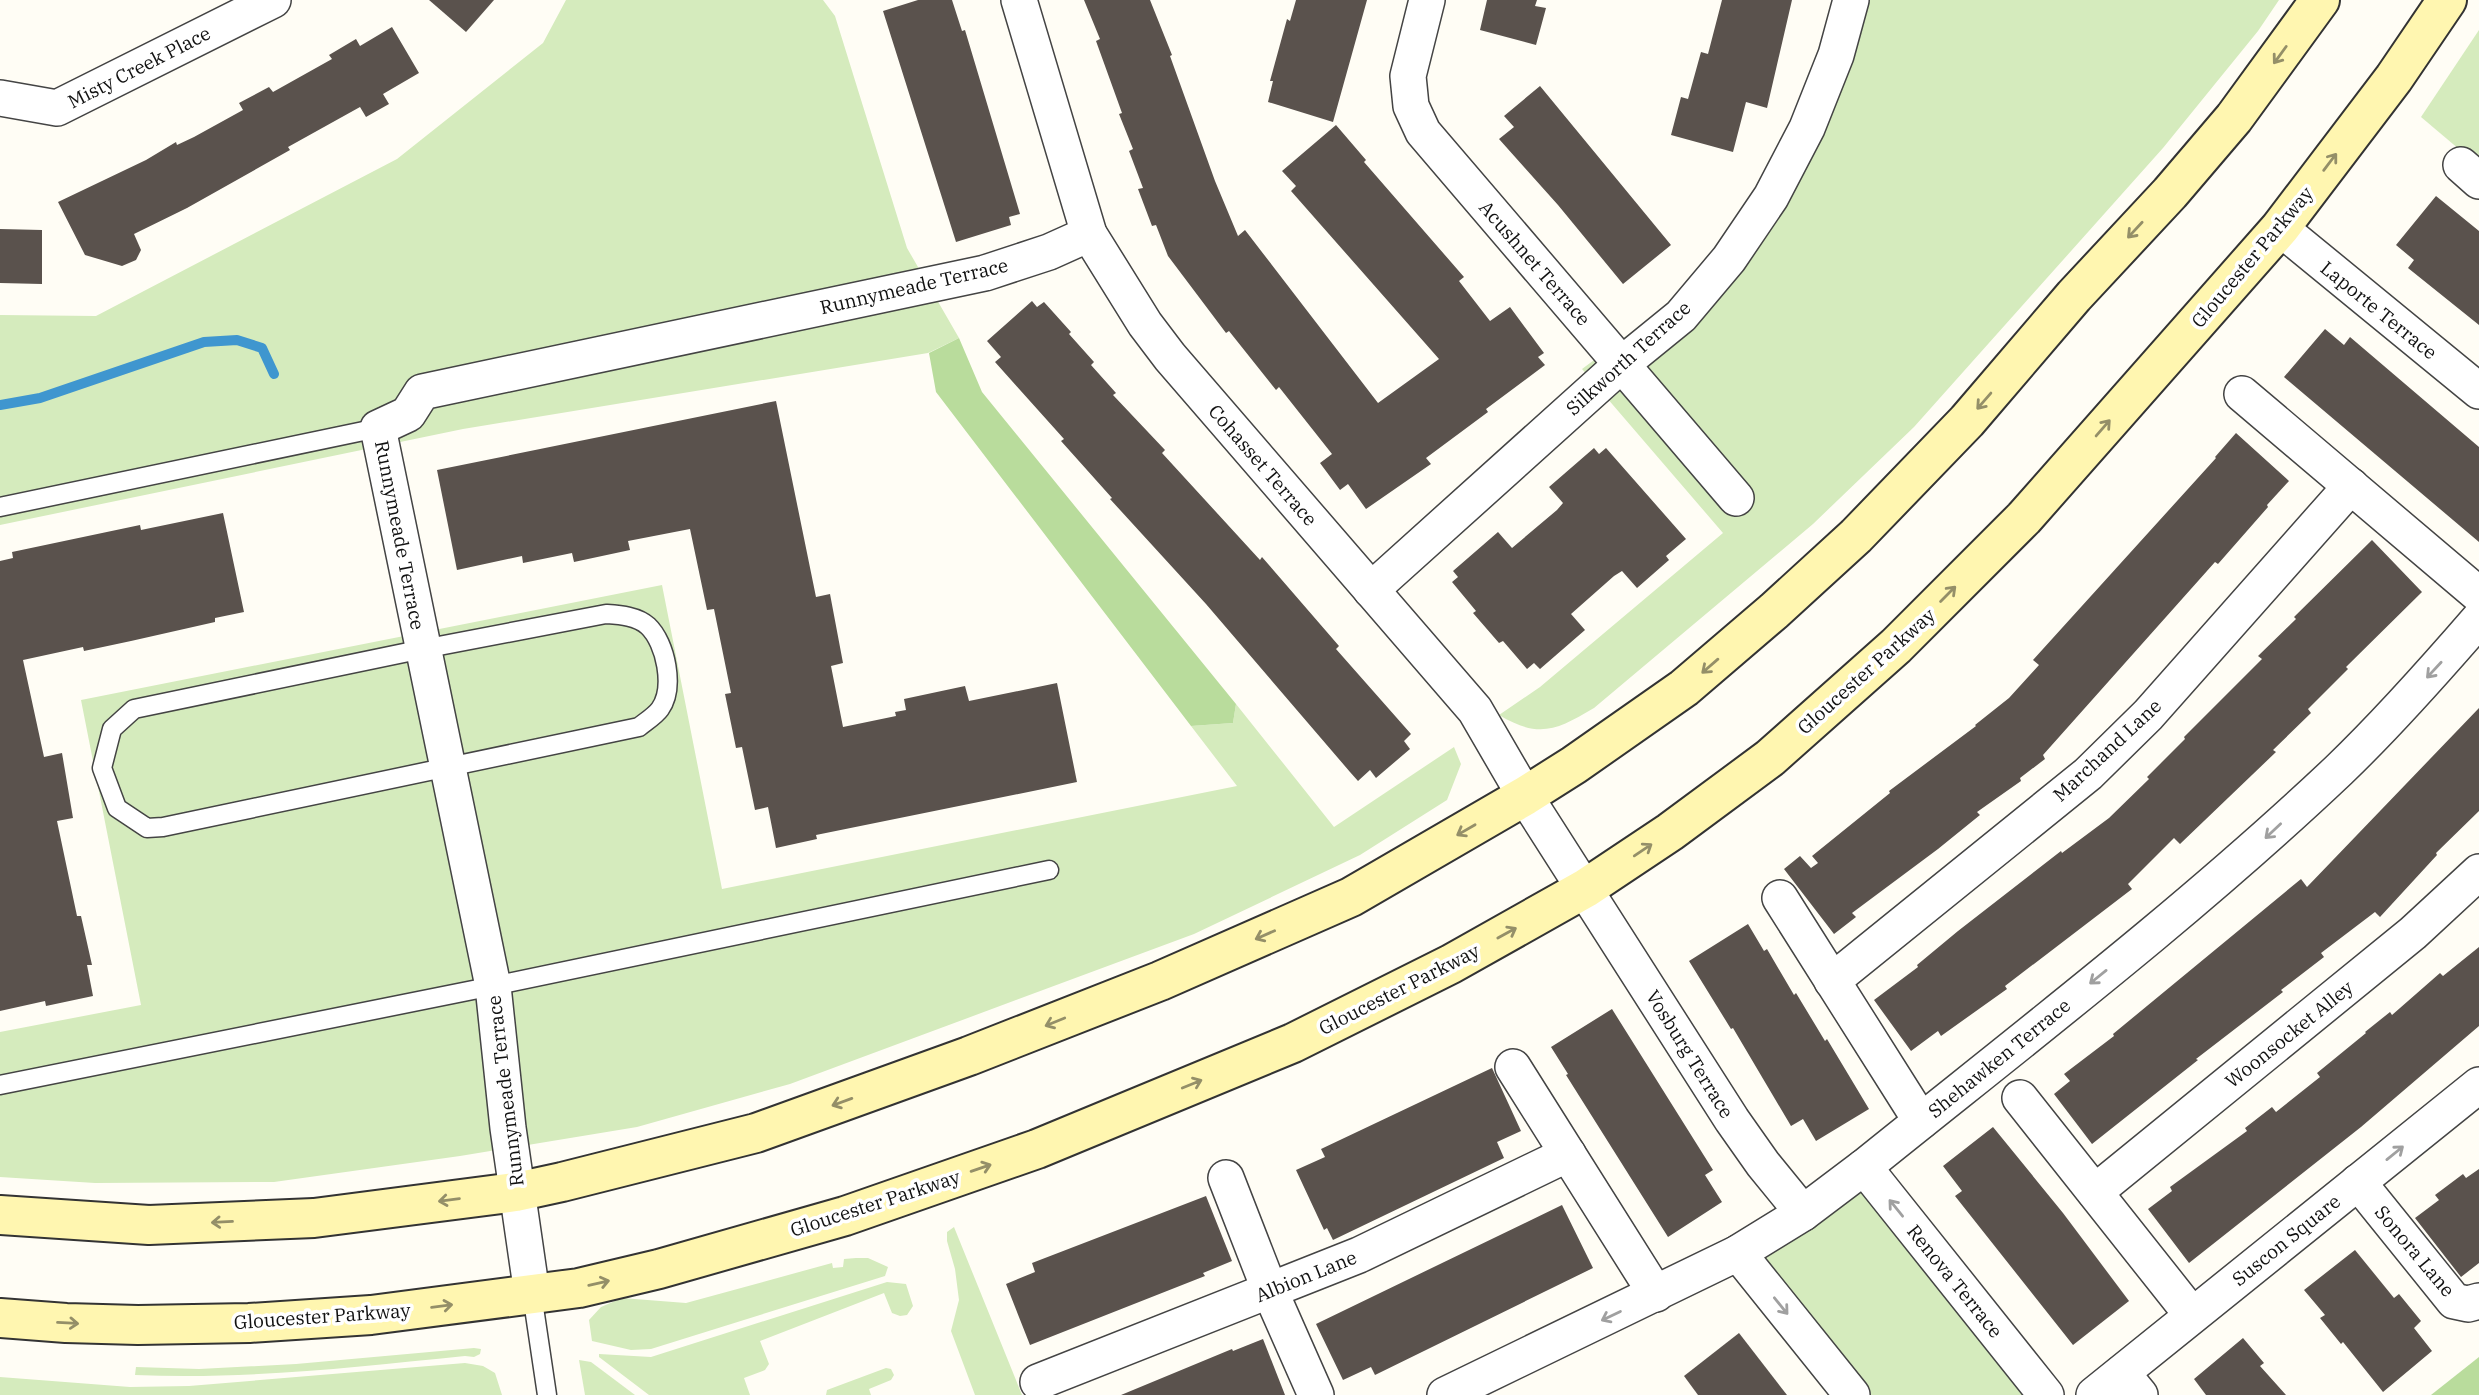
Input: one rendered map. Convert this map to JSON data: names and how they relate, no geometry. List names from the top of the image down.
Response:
{
  "streets": {
    "main road": ["Gloucester Parkway"],
    "street": [
      "Misty Creek Place",
      "Acushnet Terrace",
      "Runnymeade Terrace",
      "Laporte Terrace",
      "Silkworth Terrace",
      "Cohasset Terrace",
      "Marchand Lane",
      "Woonsocket Alley",
      "Vosburg Terrace",
      "Shehawken Terrace",
      "Suscon Square",
      "Sonora Lane",
      "Albion Lane",
      "Renova Terrace"
    ]
  },
  "crossings": [
    ["Gloucester Parkway", "Runnymeade Terrace"],
    ["Gloucester Parkway", "Laporte Terrace"],
    ["Gloucester Parkway", "Cohasset Terrace"],
    ["Gloucester Parkway", "Vosburg Terrace"],
    ["Acushnet Terrace", "Silkworth Terrace"],
    ["Runnymeade Terrace", "Cohasset Terrace"],
    ["Silkworth Terrace", "Cohasset Terrace"],
    ["Cohasset Terrace", "Vosburg Terrace"],
    ["Vosburg Terrace", "Shehawken Terrace"],
    ["Shehawken Terrace", "Renova Terrace"],
    ["Suscon Square", "Sonora Lane"]
  ],
  "one_way": ["Shehawken Terrace"]
}
